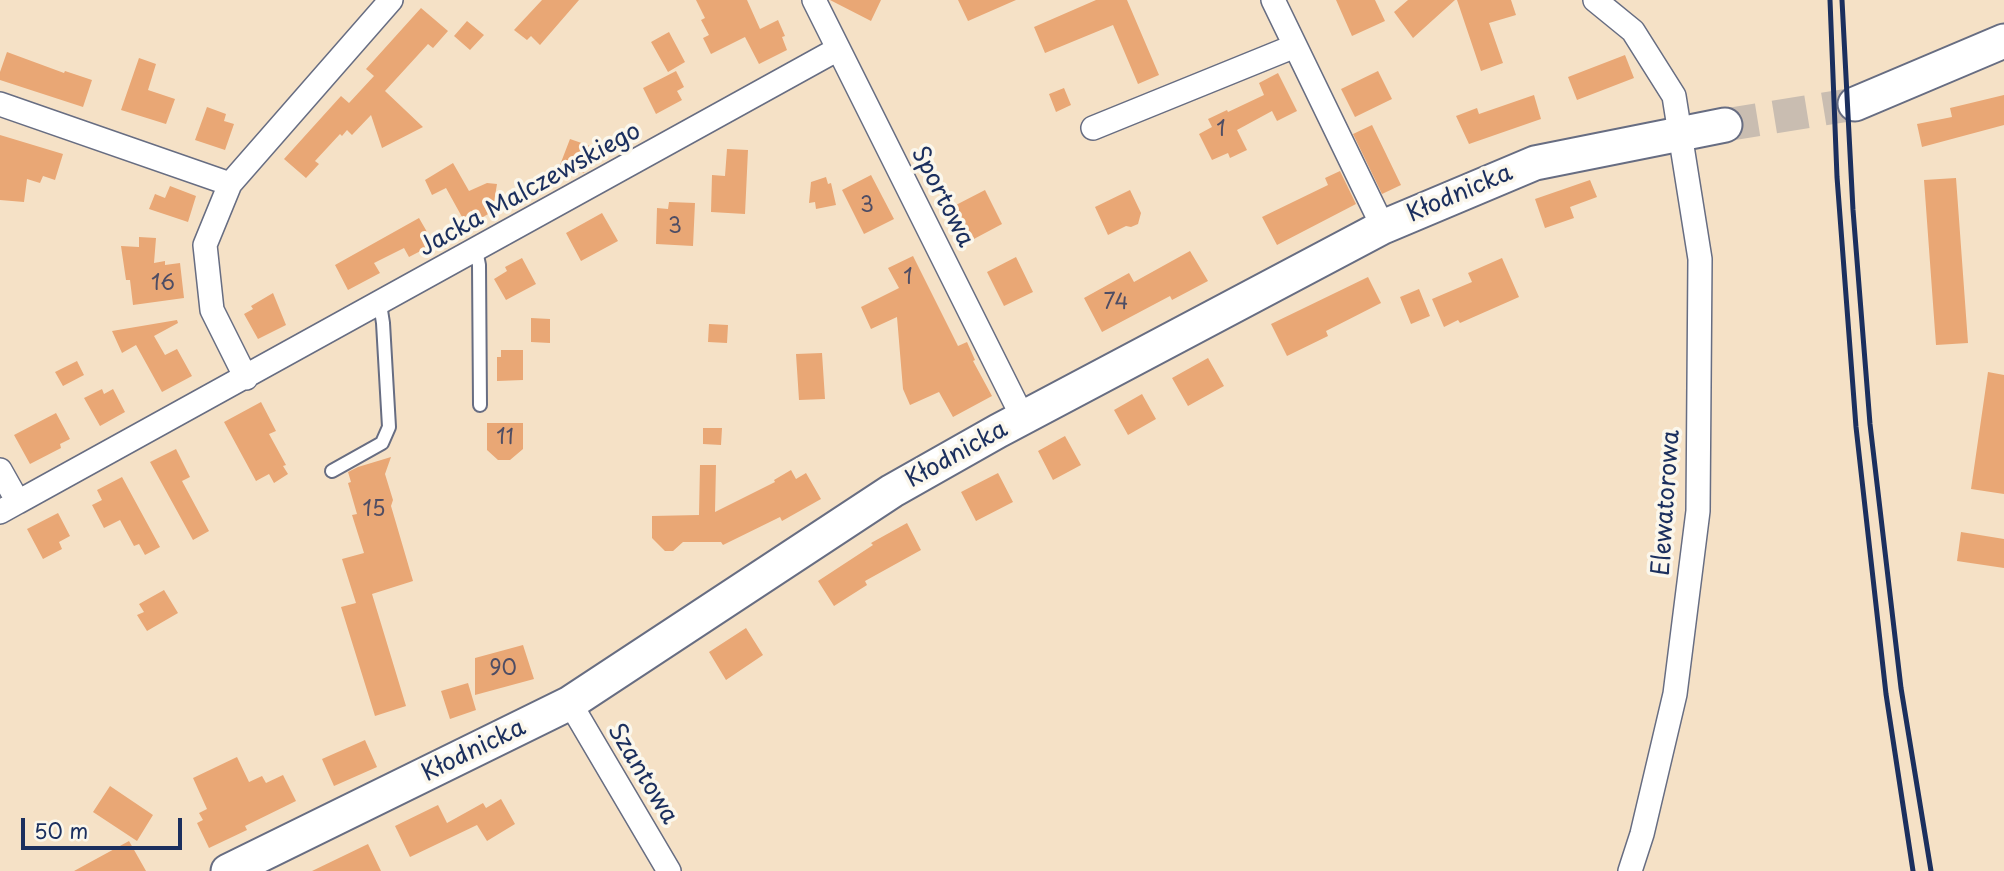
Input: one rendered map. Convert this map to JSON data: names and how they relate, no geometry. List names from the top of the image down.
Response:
{
  "streets": {
    "main road": ["Kłodnicka"],
    "street": [
      "Jacka Malczewskiego",
      "Sportowa",
      "Elewatorowa",
      "Szantowa"
    ]
  },
  "crossings": [
    ["Jacka Malczewskiego", "Sportowa"],
    ["Kłodnicka", "Sportowa"],
    ["Kłodnicka", "Elewatorowa"],
    ["Kłodnicka", "Szantowa"]
  ],
  "house_numbers": [
    "1",
    "3",
    "3",
    "1",
    "16",
    "74",
    "11",
    "15",
    "90"
  ],
  "scale_bar": "50 m"
}
